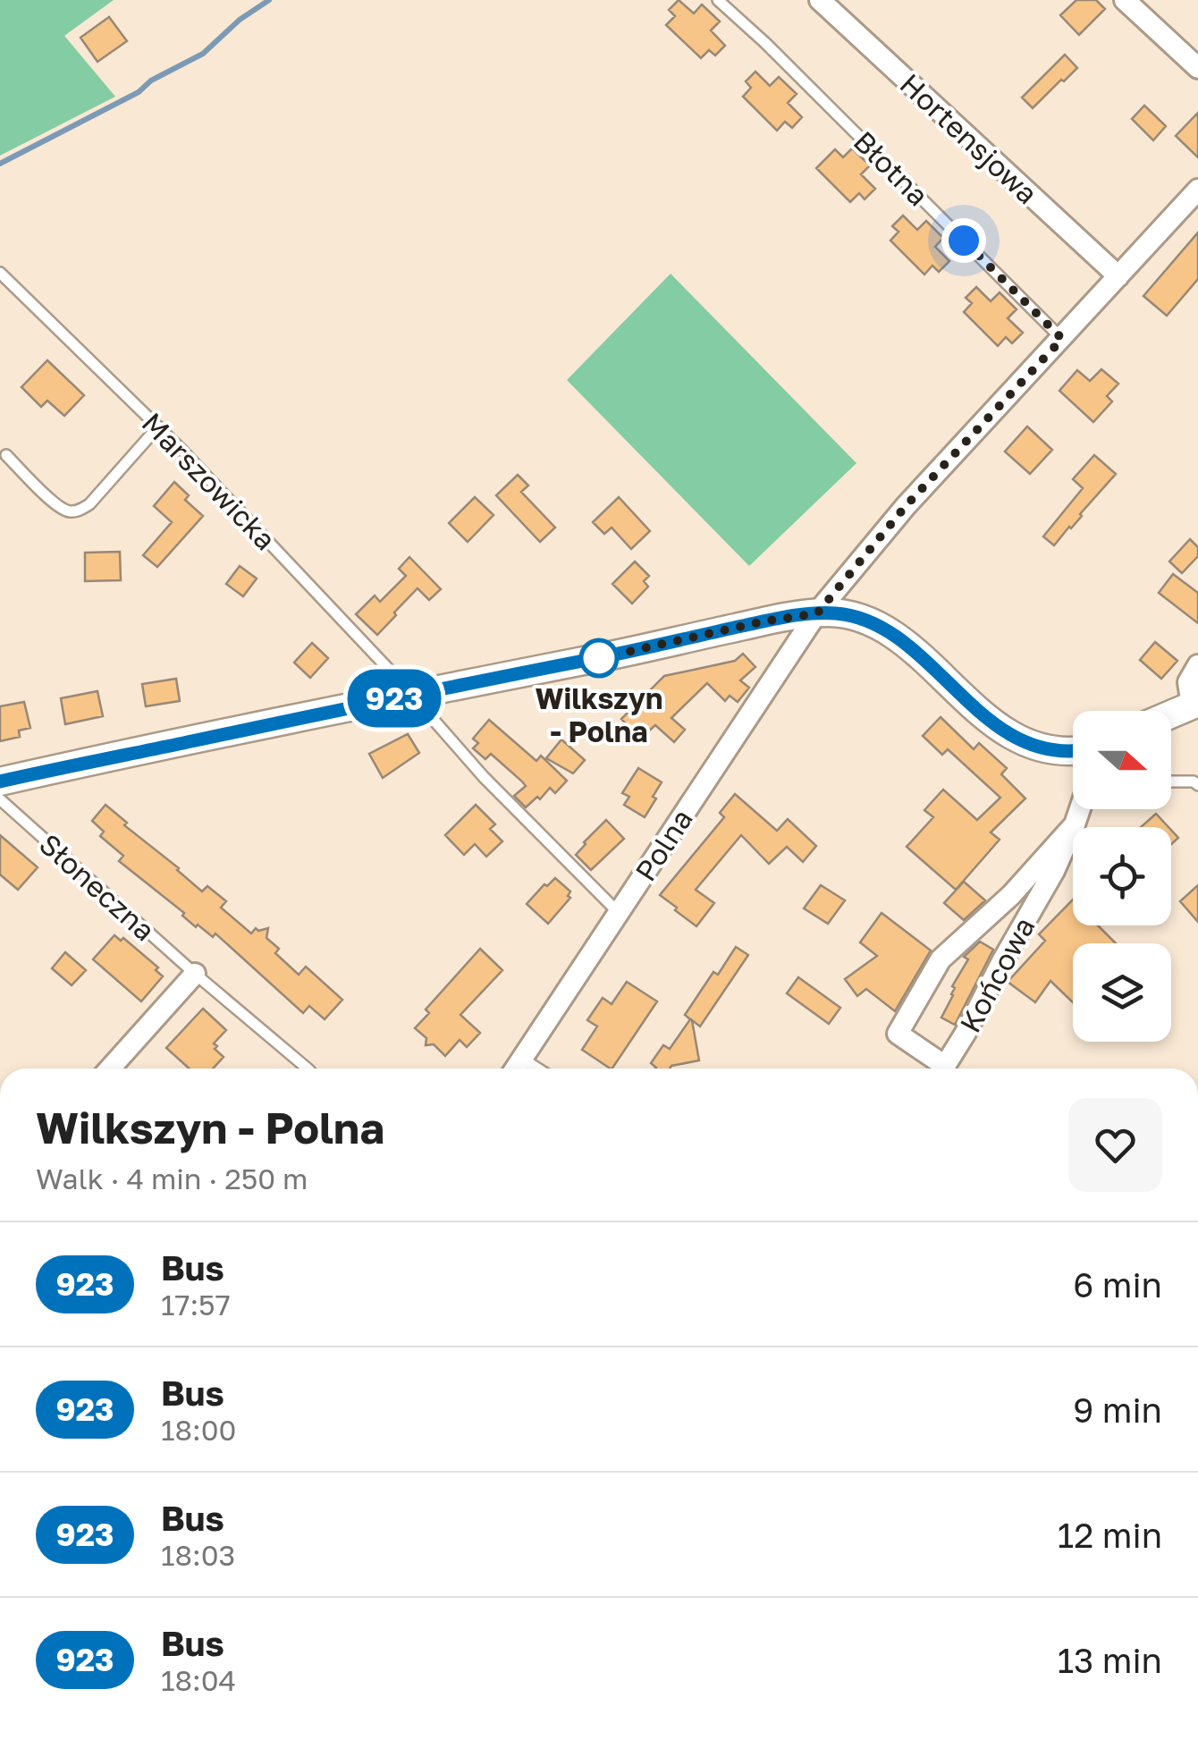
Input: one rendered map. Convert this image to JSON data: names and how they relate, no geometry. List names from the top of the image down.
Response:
{
  "streets": {
    "street": ["Hortensjowa", "Polna", "Końcowa"],
    "lane": ["Błotna", "Marszowicka", "Słoneczna"]
  },
  "crossings": [
    ["Marszowicka", "Polna"]
  ],
  "places": ["Wilkszyn - Polna"],
  "lines": ["bus line 923"],
  "north": "right",
  "page": {
    "on_map": "923",
    "heading": ["Wilkszyn - Polna", "Walk · 4 min · 250 m"],
    "list": [
      {
        "mark": "923",
        "name": "Bus",
        "note": "17:57",
        "value": "6 min"
      },
      {
        "mark": "923",
        "name": "Bus",
        "note": "18:00",
        "value": "9 min"
      },
      {
        "mark": "923",
        "name": "Bus",
        "note": "18:03",
        "value": "12 min"
      },
      {
        "mark": "923",
        "name": "Bus",
        "note": "18:04",
        "value": "13 min"
      }
    ]
  }
}
